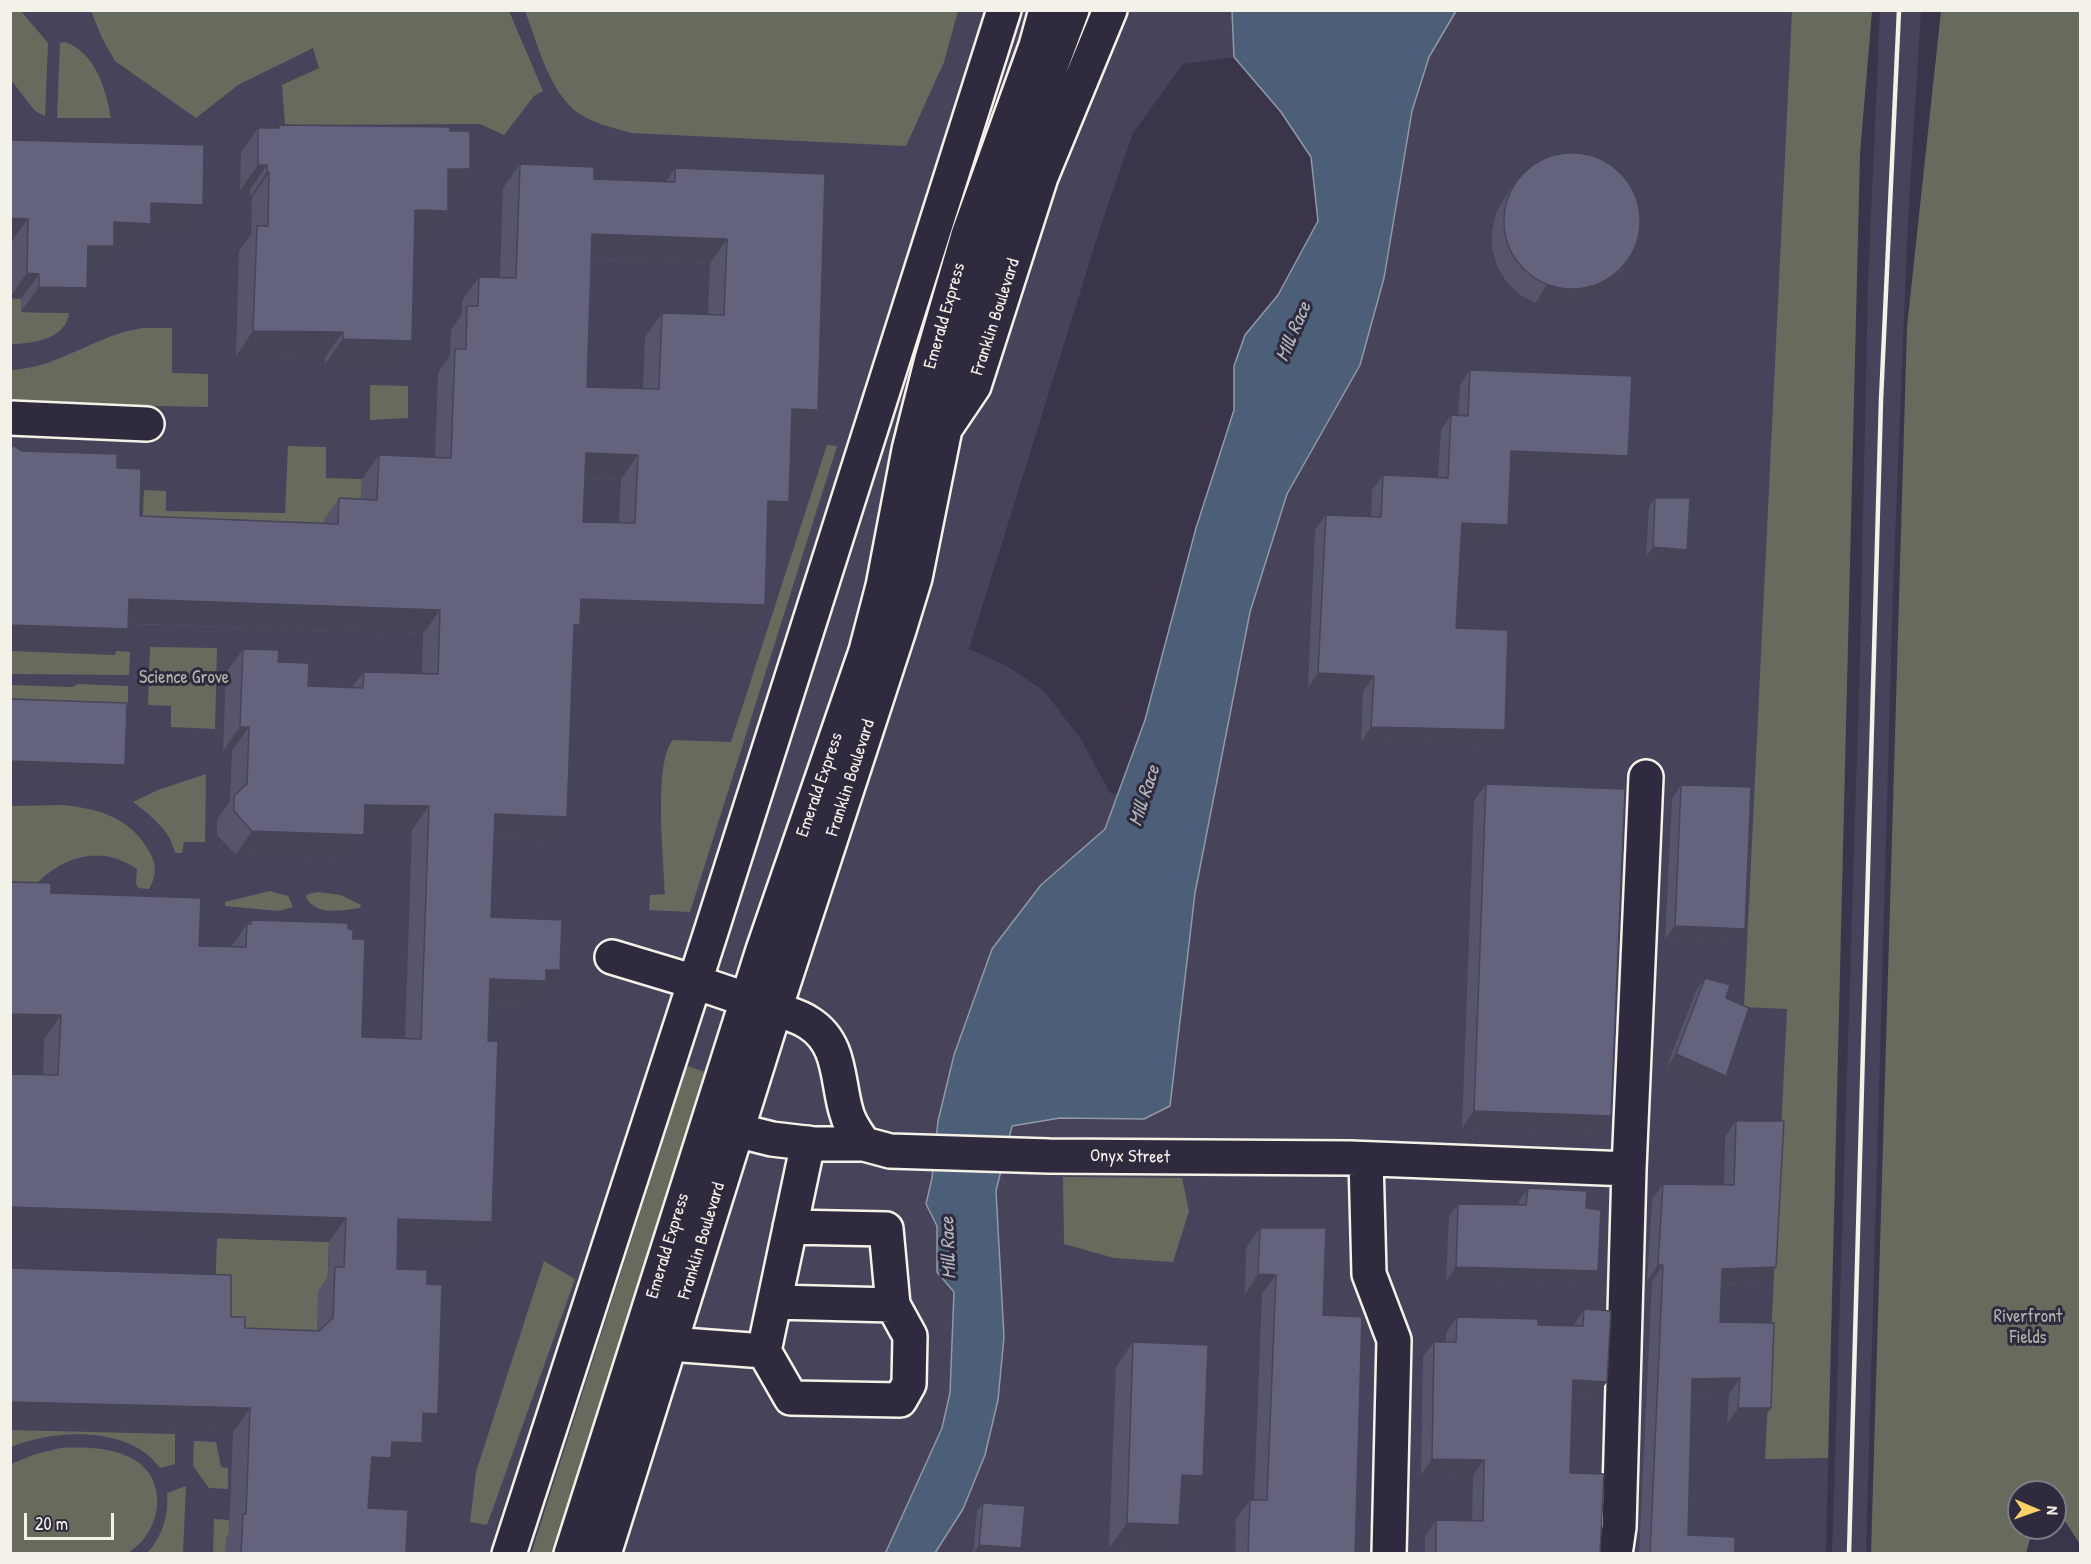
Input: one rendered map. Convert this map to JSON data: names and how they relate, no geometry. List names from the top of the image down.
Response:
{
  "streets": {
    "main road": ["Emerald Express", "Franklin Boulevard", "Onyx Street"]
  },
  "crossings": [
    ["Emerald Express", "Franklin Boulevard"],
    ["Franklin Boulevard", "Onyx Street"]
  ],
  "water": ["Mill Race"],
  "parks": ["Science Grove", "Riverfront Fields"],
  "scale_bar": "20 m",
  "north": "right"
}
